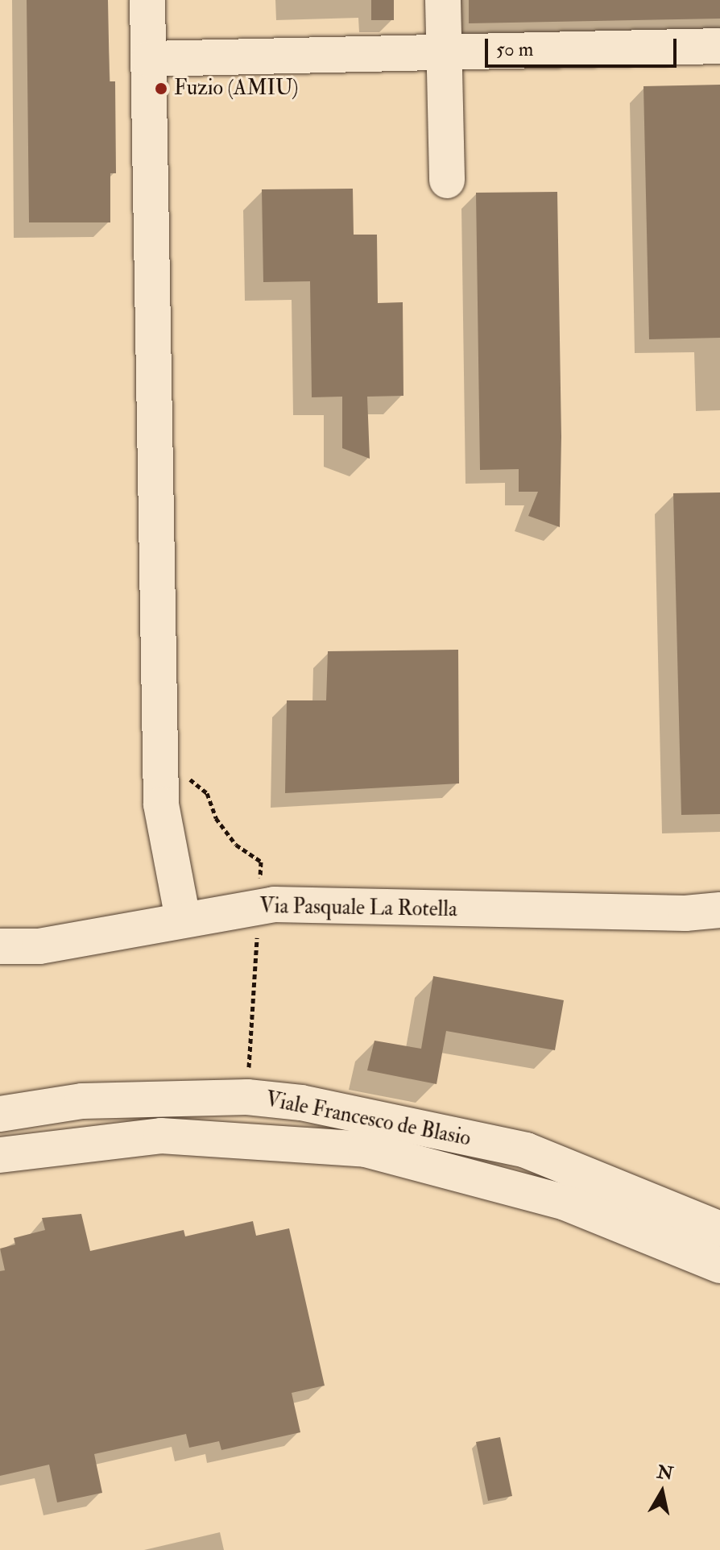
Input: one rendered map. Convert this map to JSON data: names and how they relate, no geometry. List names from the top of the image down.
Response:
{
  "streets": {
    "street": ["Via Pasquale La Rotella", "Viale Francesco de Blasio"]
  },
  "places": ["Fuzio (AMIU)"],
  "scale_bar": "50 m",
  "north": "top"
}
